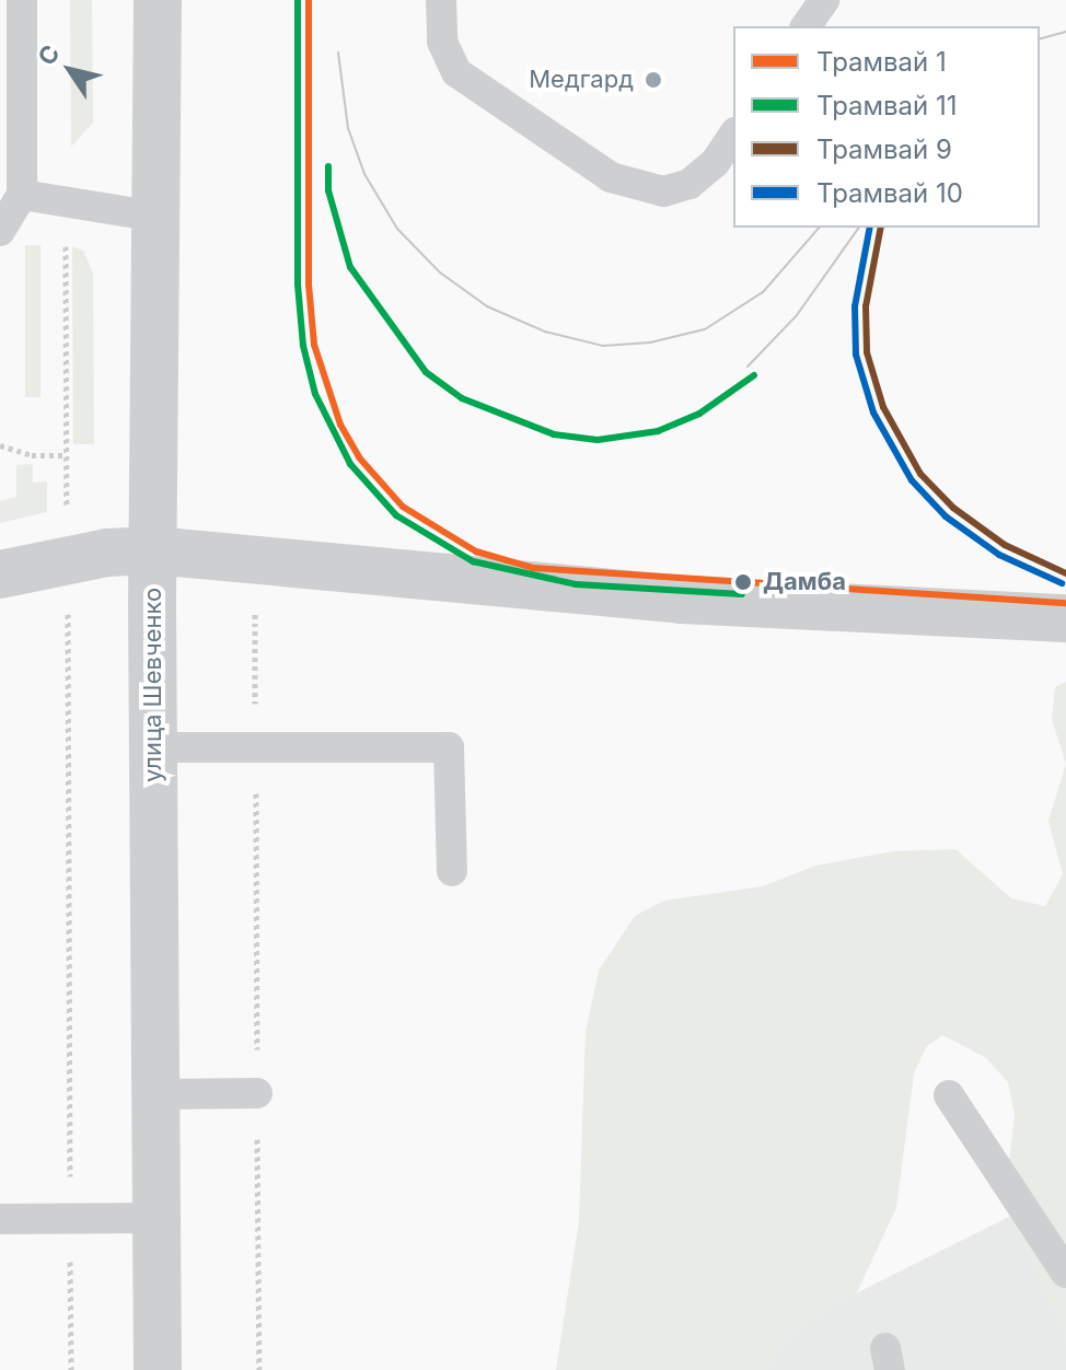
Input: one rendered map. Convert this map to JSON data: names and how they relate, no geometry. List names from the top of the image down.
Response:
{
  "streets": {
    "street": ["улица Шевченко"]
  },
  "places": ["Медгард", "Дамба"],
  "lines": [
    "tram line 1",
    "tram line 11",
    "tram line 9",
    "tram line 10"
  ],
  "legend": [
    "Трамвай 1",
    "Трамвай 11",
    "Трамвай 9",
    "Трамвай 10"
  ],
  "north": "top left"
}
